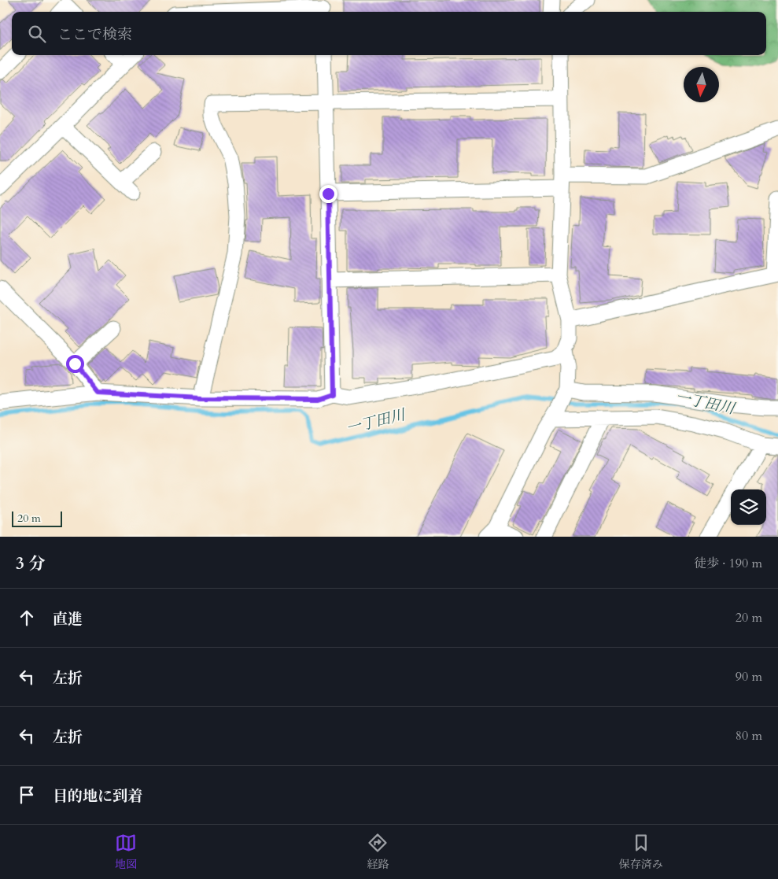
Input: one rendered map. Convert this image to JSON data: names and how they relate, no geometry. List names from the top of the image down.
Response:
{
  "water": ["一丁田川"],
  "scale_bar": "20 m",
  "north": "bottom",
  "page": {
    "search": "ここで検索",
    "scale": "20 m",
    "heading": ["3 分", "徒歩 · 190 m"],
    "list": [
      ["直進", "20 m"],
      ["左折", "90 m"],
      ["左折", "80 m"],
      "目的地に到着"
    ],
    "nav": ["地図", "経路", "保存済み"]
  }
}
